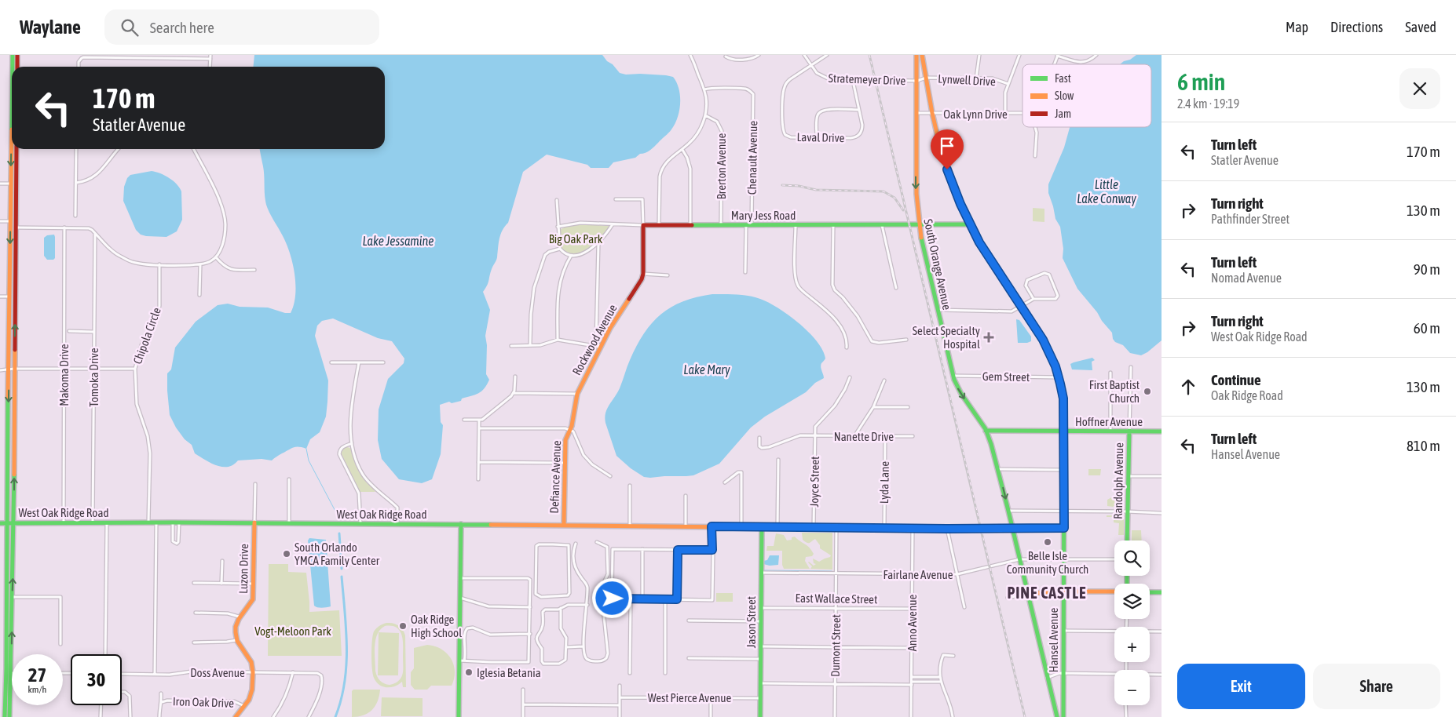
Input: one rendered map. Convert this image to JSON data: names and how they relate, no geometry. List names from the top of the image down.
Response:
{
  "streets": {
    "main road": [
      "Mary Jess Road",
      "South Orange Avenue",
      "Rockwood Avenue",
      "Hoffner Avenue",
      "Defiance Avenue",
      "Randolph Avenue",
      "West Oak Ridge Road",
      "Luzon Drive",
      "Jason Street",
      "Hansel Avenue"
    ],
    "street": [
      "Stratemeyer Drive",
      "Lynwell Drive",
      "Oak Lynn Drive",
      "Laval Drive",
      "Chenault Avenue",
      "Brerton Avenue",
      "Chipola Circle",
      "Makoma Drive",
      "Gem Street",
      "Tomoka Drive",
      "Nanette Drive",
      "Joyce Street",
      "Lyda Lane",
      "Fairlane Avenue",
      "East Wallace Street",
      "Anno Avenue",
      "Dumont Street",
      "Doss Avenue",
      "West Pierce Avenue",
      "Iron Oak Drive"
    ]
  },
  "crossings": [
    ["Stratemeyer Drive", "Lynwell Drive"],
    ["Stratemeyer Drive", "Laval Drive"],
    ["Stratemeyer Drive", "South Orange Avenue"],
    ["Stratemeyer Drive", "Hansel Avenue"],
    ["Lynwell Drive", "Hansel Avenue"],
    ["Oak Lynn Drive", "South Orange Avenue"],
    ["Oak Lynn Drive", "Hansel Avenue"],
    ["Chenault Avenue", "Mary Jess Road"],
    ["Brerton Avenue", "Mary Jess Road"],
    ["Mary Jess Road", "South Orange Avenue"],
    ["Mary Jess Road", "Rockwood Avenue"],
    ["Mary Jess Road", "Hansel Avenue"],
    ["South Orange Avenue", "Gem Street"],
    ["South Orange Avenue", "Hoffner Avenue"],
    ["South Orange Avenue", "West Oak Ridge Road"],
    ["South Orange Avenue", "Fairlane Avenue"],
    ["Chipola Circle", "West Oak Ridge Road"],
    ["Rockwood Avenue", "Defiance Avenue"],
    ["Makoma Drive", "West Oak Ridge Road"],
    ["Gem Street", "Hansel Avenue"],
    ["Tomoka Drive", "West Oak Ridge Road"],
    ["Hoffner Avenue", "Randolph Avenue"],
    ["Hoffner Avenue", "Hansel Avenue"],
    ["Nanette Drive", "Joyce Street"],
    ["Nanette Drive", "Lyda Lane"],
    ["Defiance Avenue", "West Oak Ridge Road"],
    ["Joyce Street", "West Oak Ridge Road"],
    ["Lyda Lane", "West Oak Ridge Road"],
    ["West Oak Ridge Road", "Luzon Drive"],
    ["West Oak Ridge Road", "Jason Street"],
    ["West Oak Ridge Road", "Anno Avenue"],
    ["West Oak Ridge Road", "Hansel Avenue"],
    ["West Oak Ridge Road", "Dumont Street"],
    ["Fairlane Avenue", "Jason Street"],
    ["Fairlane Avenue", "Anno Avenue"],
    ["Fairlane Avenue", "Hansel Avenue"],
    ["Fairlane Avenue", "Dumont Street"],
    ["East Wallace Street", "Jason Street"],
    ["East Wallace Street", "Anno Avenue"],
    ["East Wallace Street", "Dumont Street"],
    ["Jason Street", "West Pierce Avenue"]
  ],
  "districts": ["PINE CASTLE"],
  "water": ["Little Lake Conway", "Lake Jessamine", "Lake Mary"],
  "parks": ["Big Oak Park", "Vogt-Meloon Park"],
  "places": {
    "health": ["Select Specialty Hospital"],
    "other": [
      "First Baptist Church",
      "Belle Isle Community Church",
      "South Orlando YMCA Family Center",
      "Oak Ridge High School",
      "Iglesia Betania"
    ]
  },
  "legend": ["Fast", "Slow", "Jam"],
  "page": {
    "header": "Waylane",
    "search": "Search here",
    "nav": ["Map", "Directions", "Saved"],
    "heading": ["6 min", "2.4 km · 19:19"],
    "turn": ["170 m", "Statler Avenue"],
    "list": [
      {
        "name": "Turn left",
        "note": "Statler Avenue",
        "value": "170 m"
      },
      {
        "name": "Turn right",
        "note": "Pathfinder Street",
        "value": "130 m"
      },
      {
        "name": "Turn left",
        "note": "Nomad Avenue",
        "value": "90 m"
      },
      {
        "name": "Turn right",
        "note": "West Oak Ridge Road",
        "value": "60 m"
      },
      {
        "name": "Continue",
        "note": "Oak Ridge Road",
        "value": "130 m"
      },
      {
        "name": "Turn left",
        "note": "Hansel Avenue",
        "value": "810 m"
      }
    ],
    "map_buttons": ["+", "−"],
    "speed": "27 km/h",
    "limit": "30",
    "buttons": ["Exit", "Share"]
  }
}
